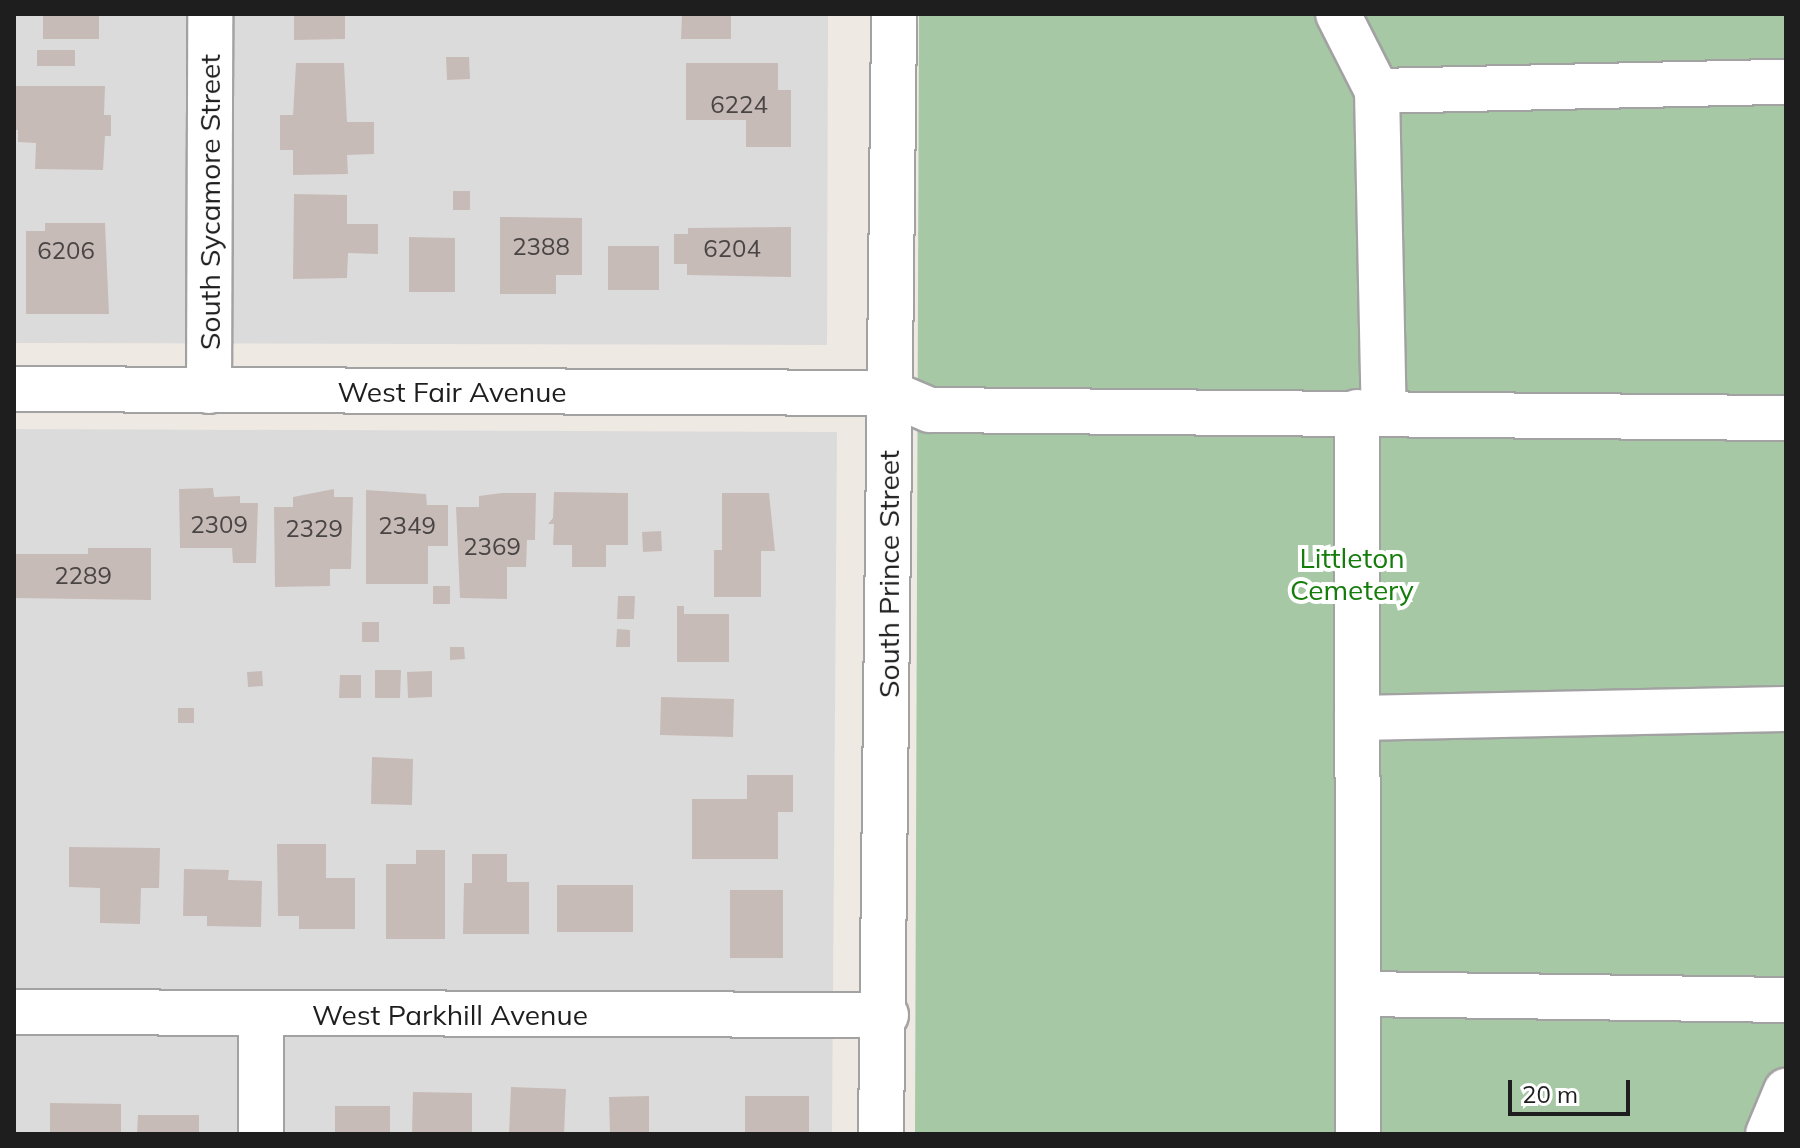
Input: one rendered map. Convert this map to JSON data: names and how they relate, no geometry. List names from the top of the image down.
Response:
{
  "streets": {
    "street": [
      "South Sycamore Street",
      "West Fair Avenue",
      "South Prince Street",
      "West Parkhill Avenue"
    ]
  },
  "crossings": [
    ["South Sycamore Street", "West Fair Avenue"],
    ["West Fair Avenue", "South Prince Street"],
    ["South Prince Street", "West Parkhill Avenue"]
  ],
  "parks": ["Littleton Cemetery"],
  "house_numbers": [
    "6224",
    "2388",
    "6204",
    "6206",
    "2309",
    "2349",
    "2329",
    "2369",
    "2289"
  ],
  "scale_bar": "20 m"
}
